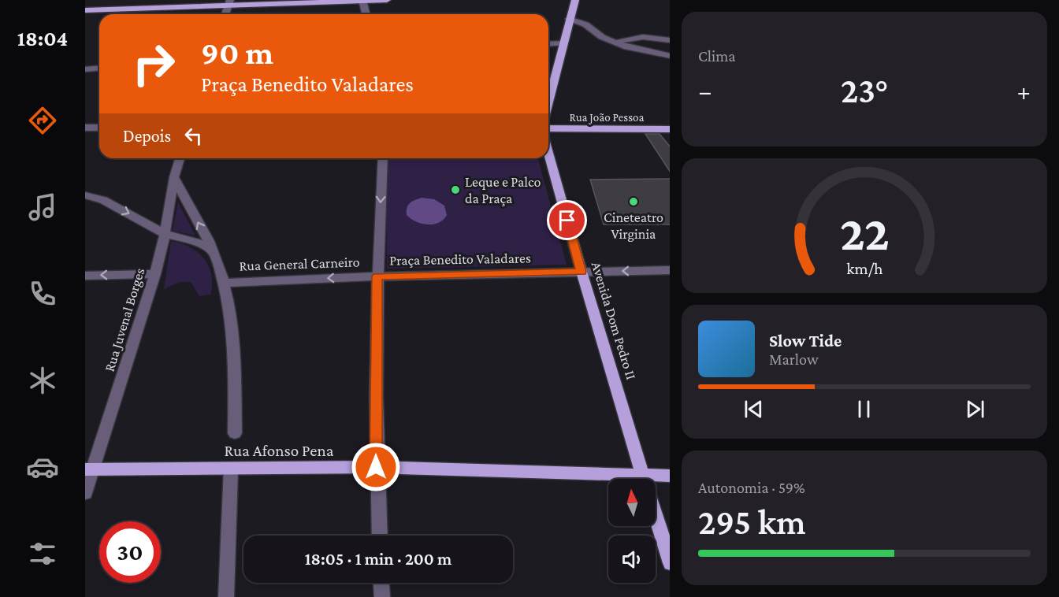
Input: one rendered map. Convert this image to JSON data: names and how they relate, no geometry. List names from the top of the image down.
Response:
{
  "streets": {
    "main road": ["Rua João Pessoa", "Avenida Dom Pedro II", "Rua Afonso Pena"],
    "street": ["Praça Benedito Valadares", "Rua General Carneiro", "Rua Juvenal Borges"]
  },
  "crossings": [
    ["Praça Benedito Valadares", "Rua General Carneiro"],
    ["Praça Benedito Valadares", "Avenida Dom Pedro II"],
    ["Rua Juvenal Borges", "Rua Afonso Pena"]
  ],
  "one_way": ["Rua General Carneiro"],
  "places": ["Leque e Palco da Praça", "Cineteatro Virginia"],
  "north": "top",
  "page": {
    "tabs": "18:04",
    "tile": [
      "Clima",
      ["Autonomia · 59%", "295 km"]
    ],
    "turn": ["90 m", "Praça Benedito Valadares"],
    "heat": ["−", "23°", "+"],
    "then": "Depois",
    "song": ["Slow Tide", "Marlow"],
    "limit": "30",
    "trip": "18:05 · 1 min · 200 m",
    "gauge": ["22", "km/h"]
  }
}
